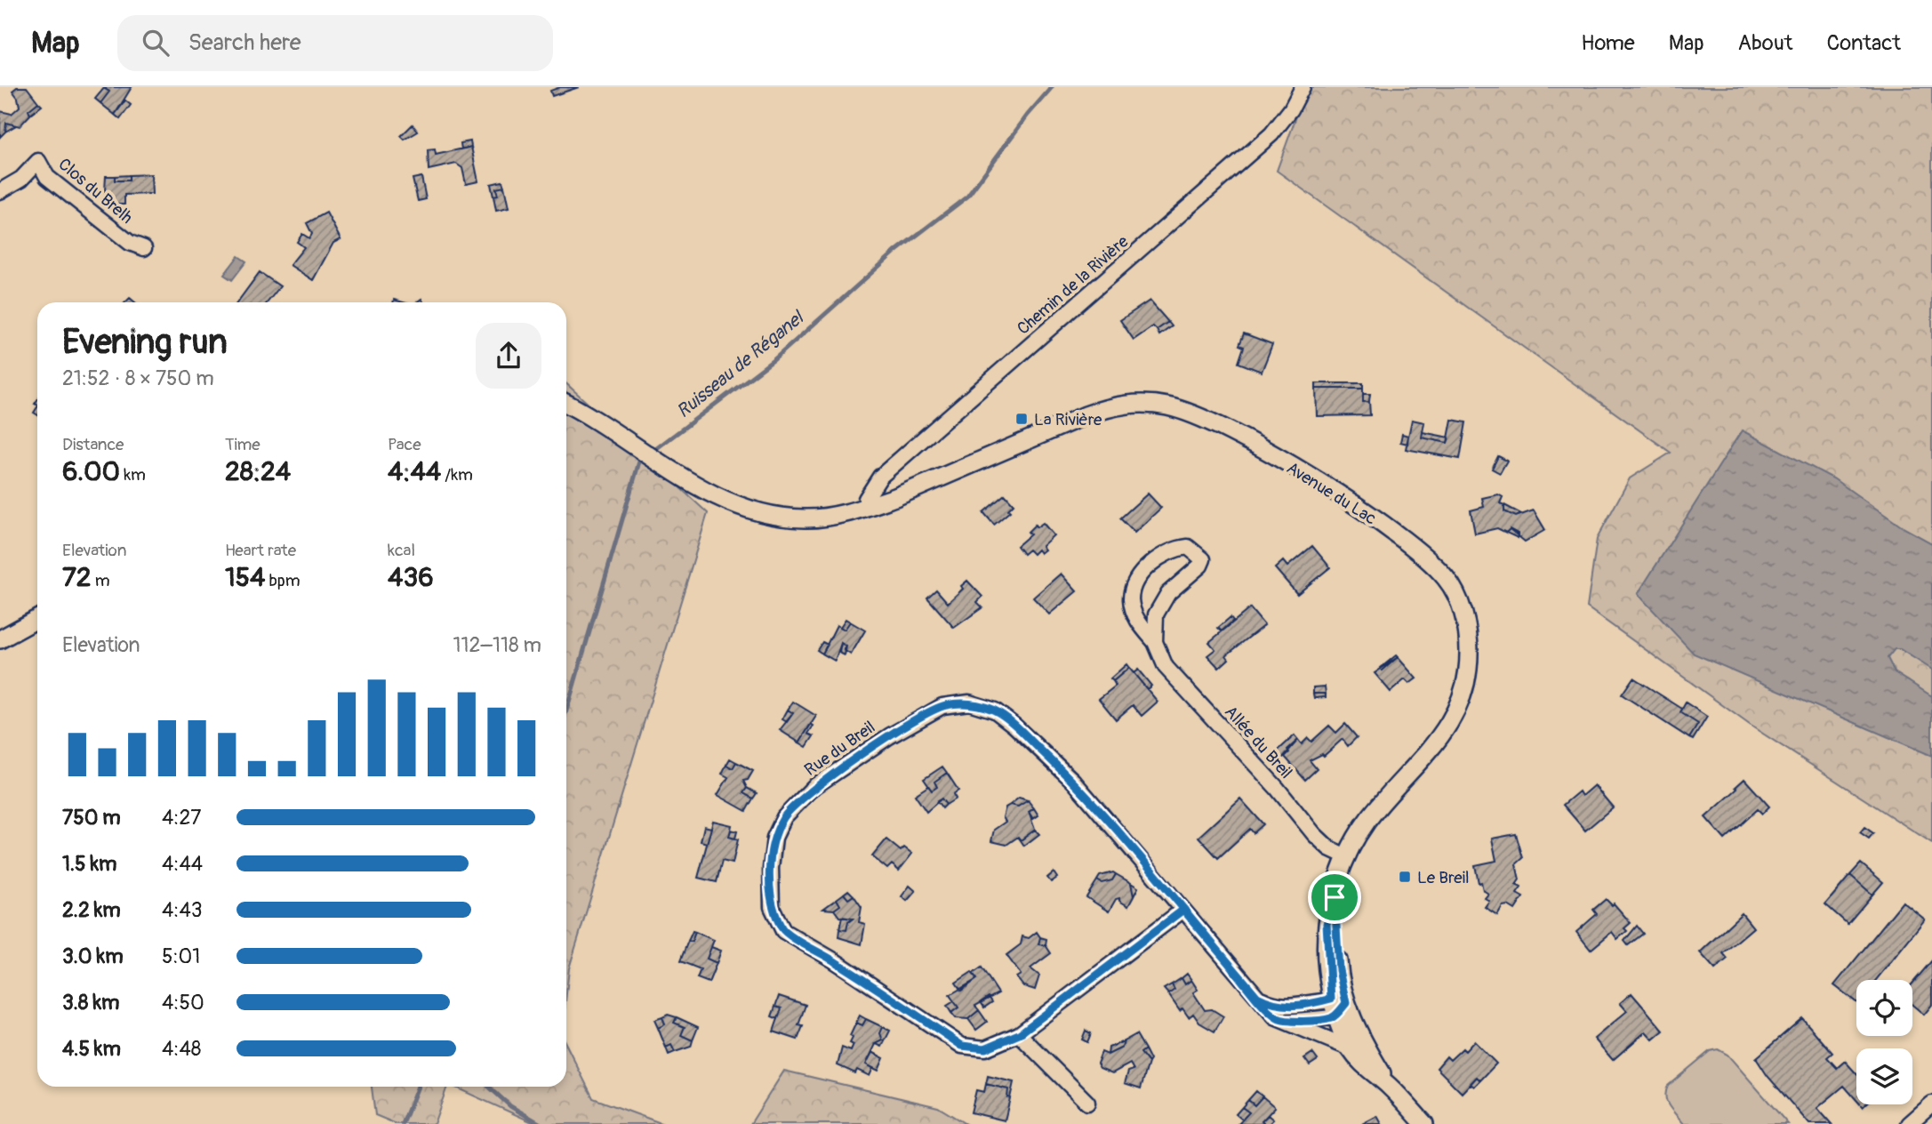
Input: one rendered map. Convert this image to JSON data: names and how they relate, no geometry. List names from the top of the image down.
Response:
{
  "streets": {
    "street": [
      "Clos du Brelh",
      "Chemin de la Rivière",
      "Avenue du Lac",
      "Allée du Breil",
      "Rue du Breil"
    ]
  },
  "crossings": [
    ["Chemin de la Rivière", "Avenue du Lac"],
    ["Avenue du Lac", "Allée du Breil"],
    ["Avenue du Lac", "Rue du Breil"]
  ],
  "water": ["Ruisseau de Réganel"],
  "places": {
    "transit": ["La Rivière", "Le Breil"]
  },
  "page": {
    "header": "Map",
    "search": "Search here",
    "nav": [
      "Home",
      "Map",
      "About",
      "Contact"
    ],
    "heading": ["Evening run", "21:52 · 8 × 750 m"],
    "stats": [
      ["Distance", "6.00 km"],
      ["Time", "28:24"],
      ["Pace", "4:44 /km"],
      ["Elevation", "72 m"],
      ["Heart rate", "154 bpm"],
      ["kcal", "436"]
    ],
    "chart": ["Elevation", "112–118 m"],
    "list": [
      {
        "name": "750 m",
        "note": "4:27"
      },
      {
        "name": "1.5 km",
        "note": "4:44"
      },
      {
        "name": "2.2 km",
        "note": "4:43"
      },
      {
        "name": "3.0 km",
        "note": "5:01"
      },
      {
        "name": "3.8 km",
        "note": "4:50"
      },
      {
        "name": "4.5 km",
        "note": "4:48"
      }
    ]
  }
}
